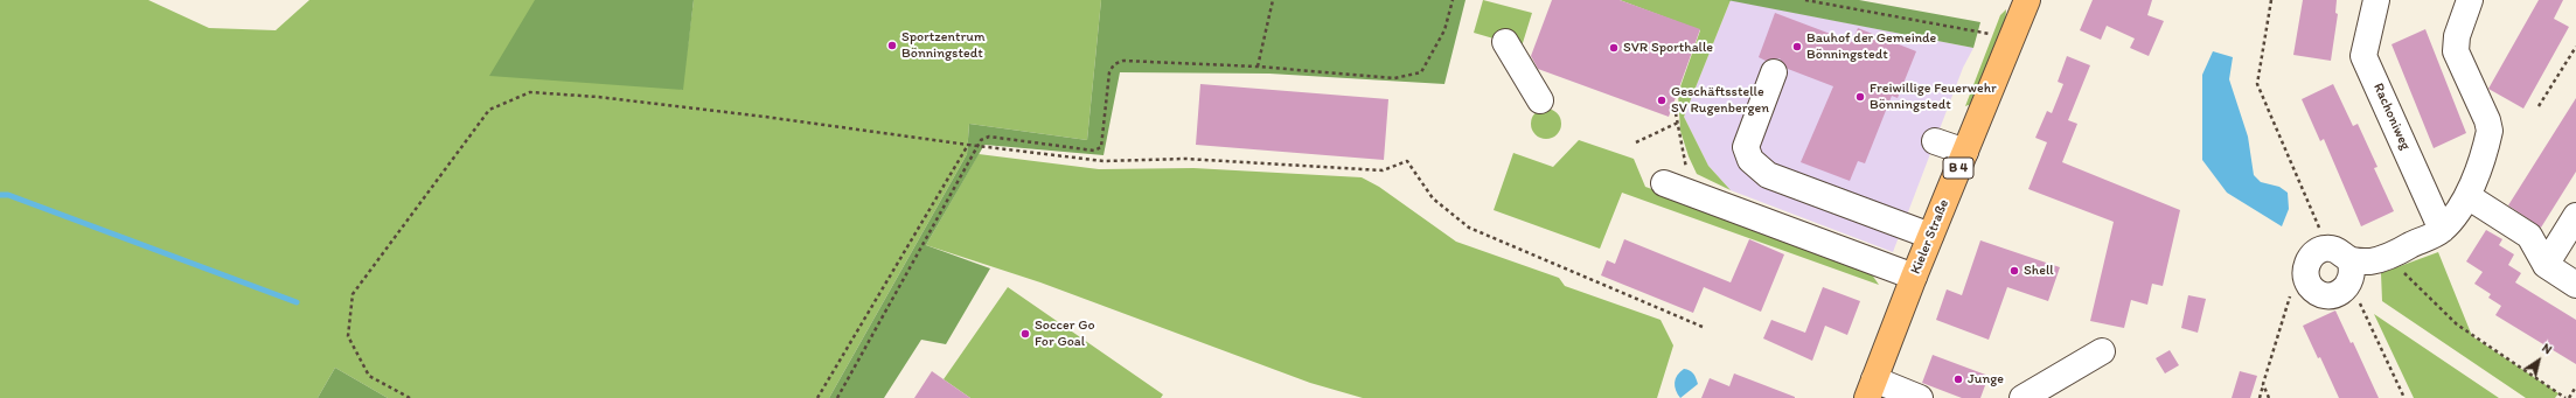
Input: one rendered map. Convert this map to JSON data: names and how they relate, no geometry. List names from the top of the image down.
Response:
{
  "streets": {
    "main road": ["B 4", "Kieler Straße"],
    "street": ["Rachoniweg"]
  },
  "places": [
    "Sportzentrum Bönningstedt",
    "Bauhof der Gemeinde Bönningstedt",
    "SVR Sporthalle",
    "Freiwillige Feuerwehr Bönningstedt",
    "Geschäftsstelle SV Rugenbergen",
    "Shell",
    "Soccer Go For Goal",
    "Junge"
  ],
  "north": "top right"
}
